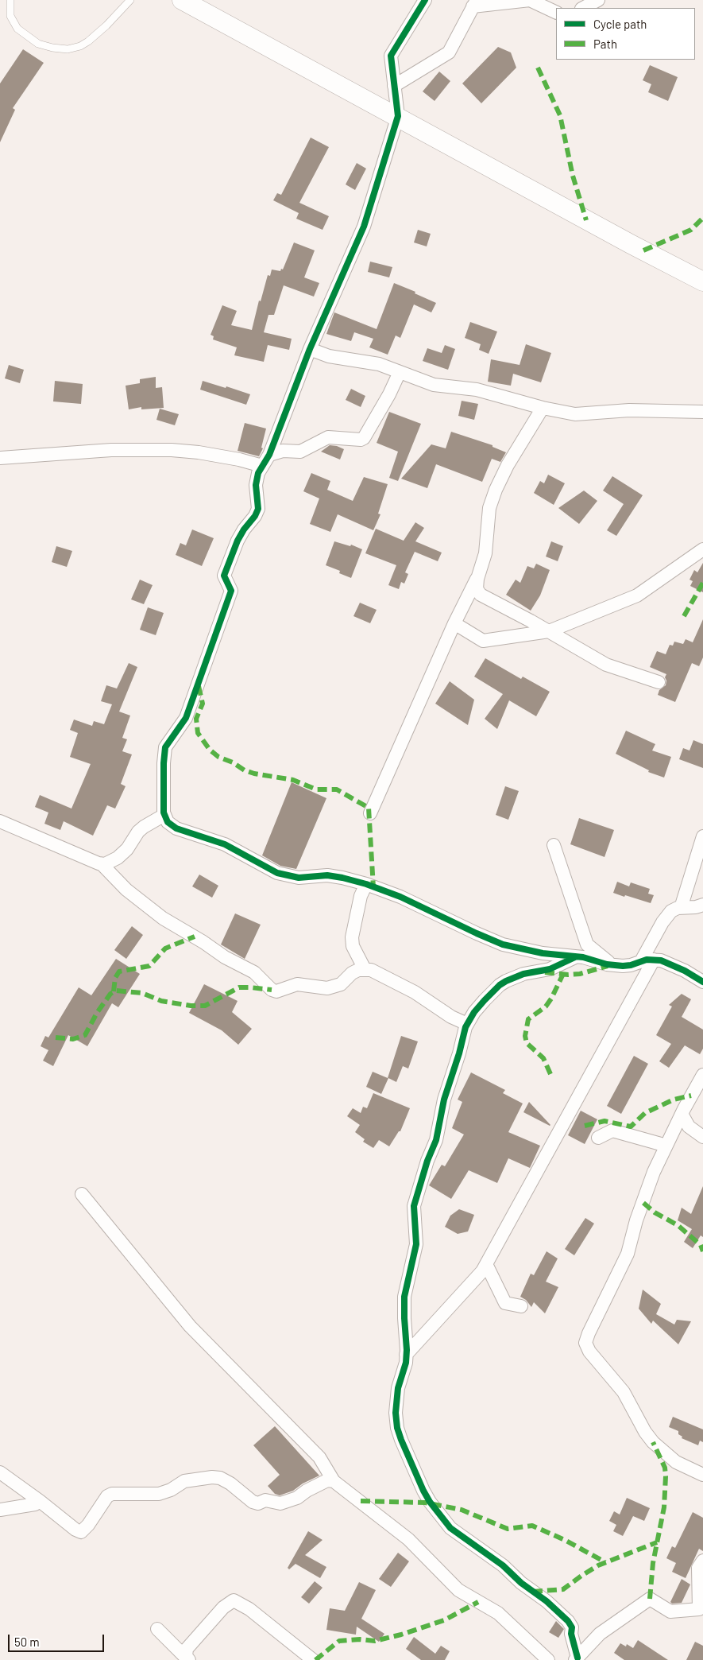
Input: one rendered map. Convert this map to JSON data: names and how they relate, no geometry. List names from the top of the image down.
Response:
{
  "legend": ["Cycle path", "Path"],
  "scale_bar": "50 m"
}
